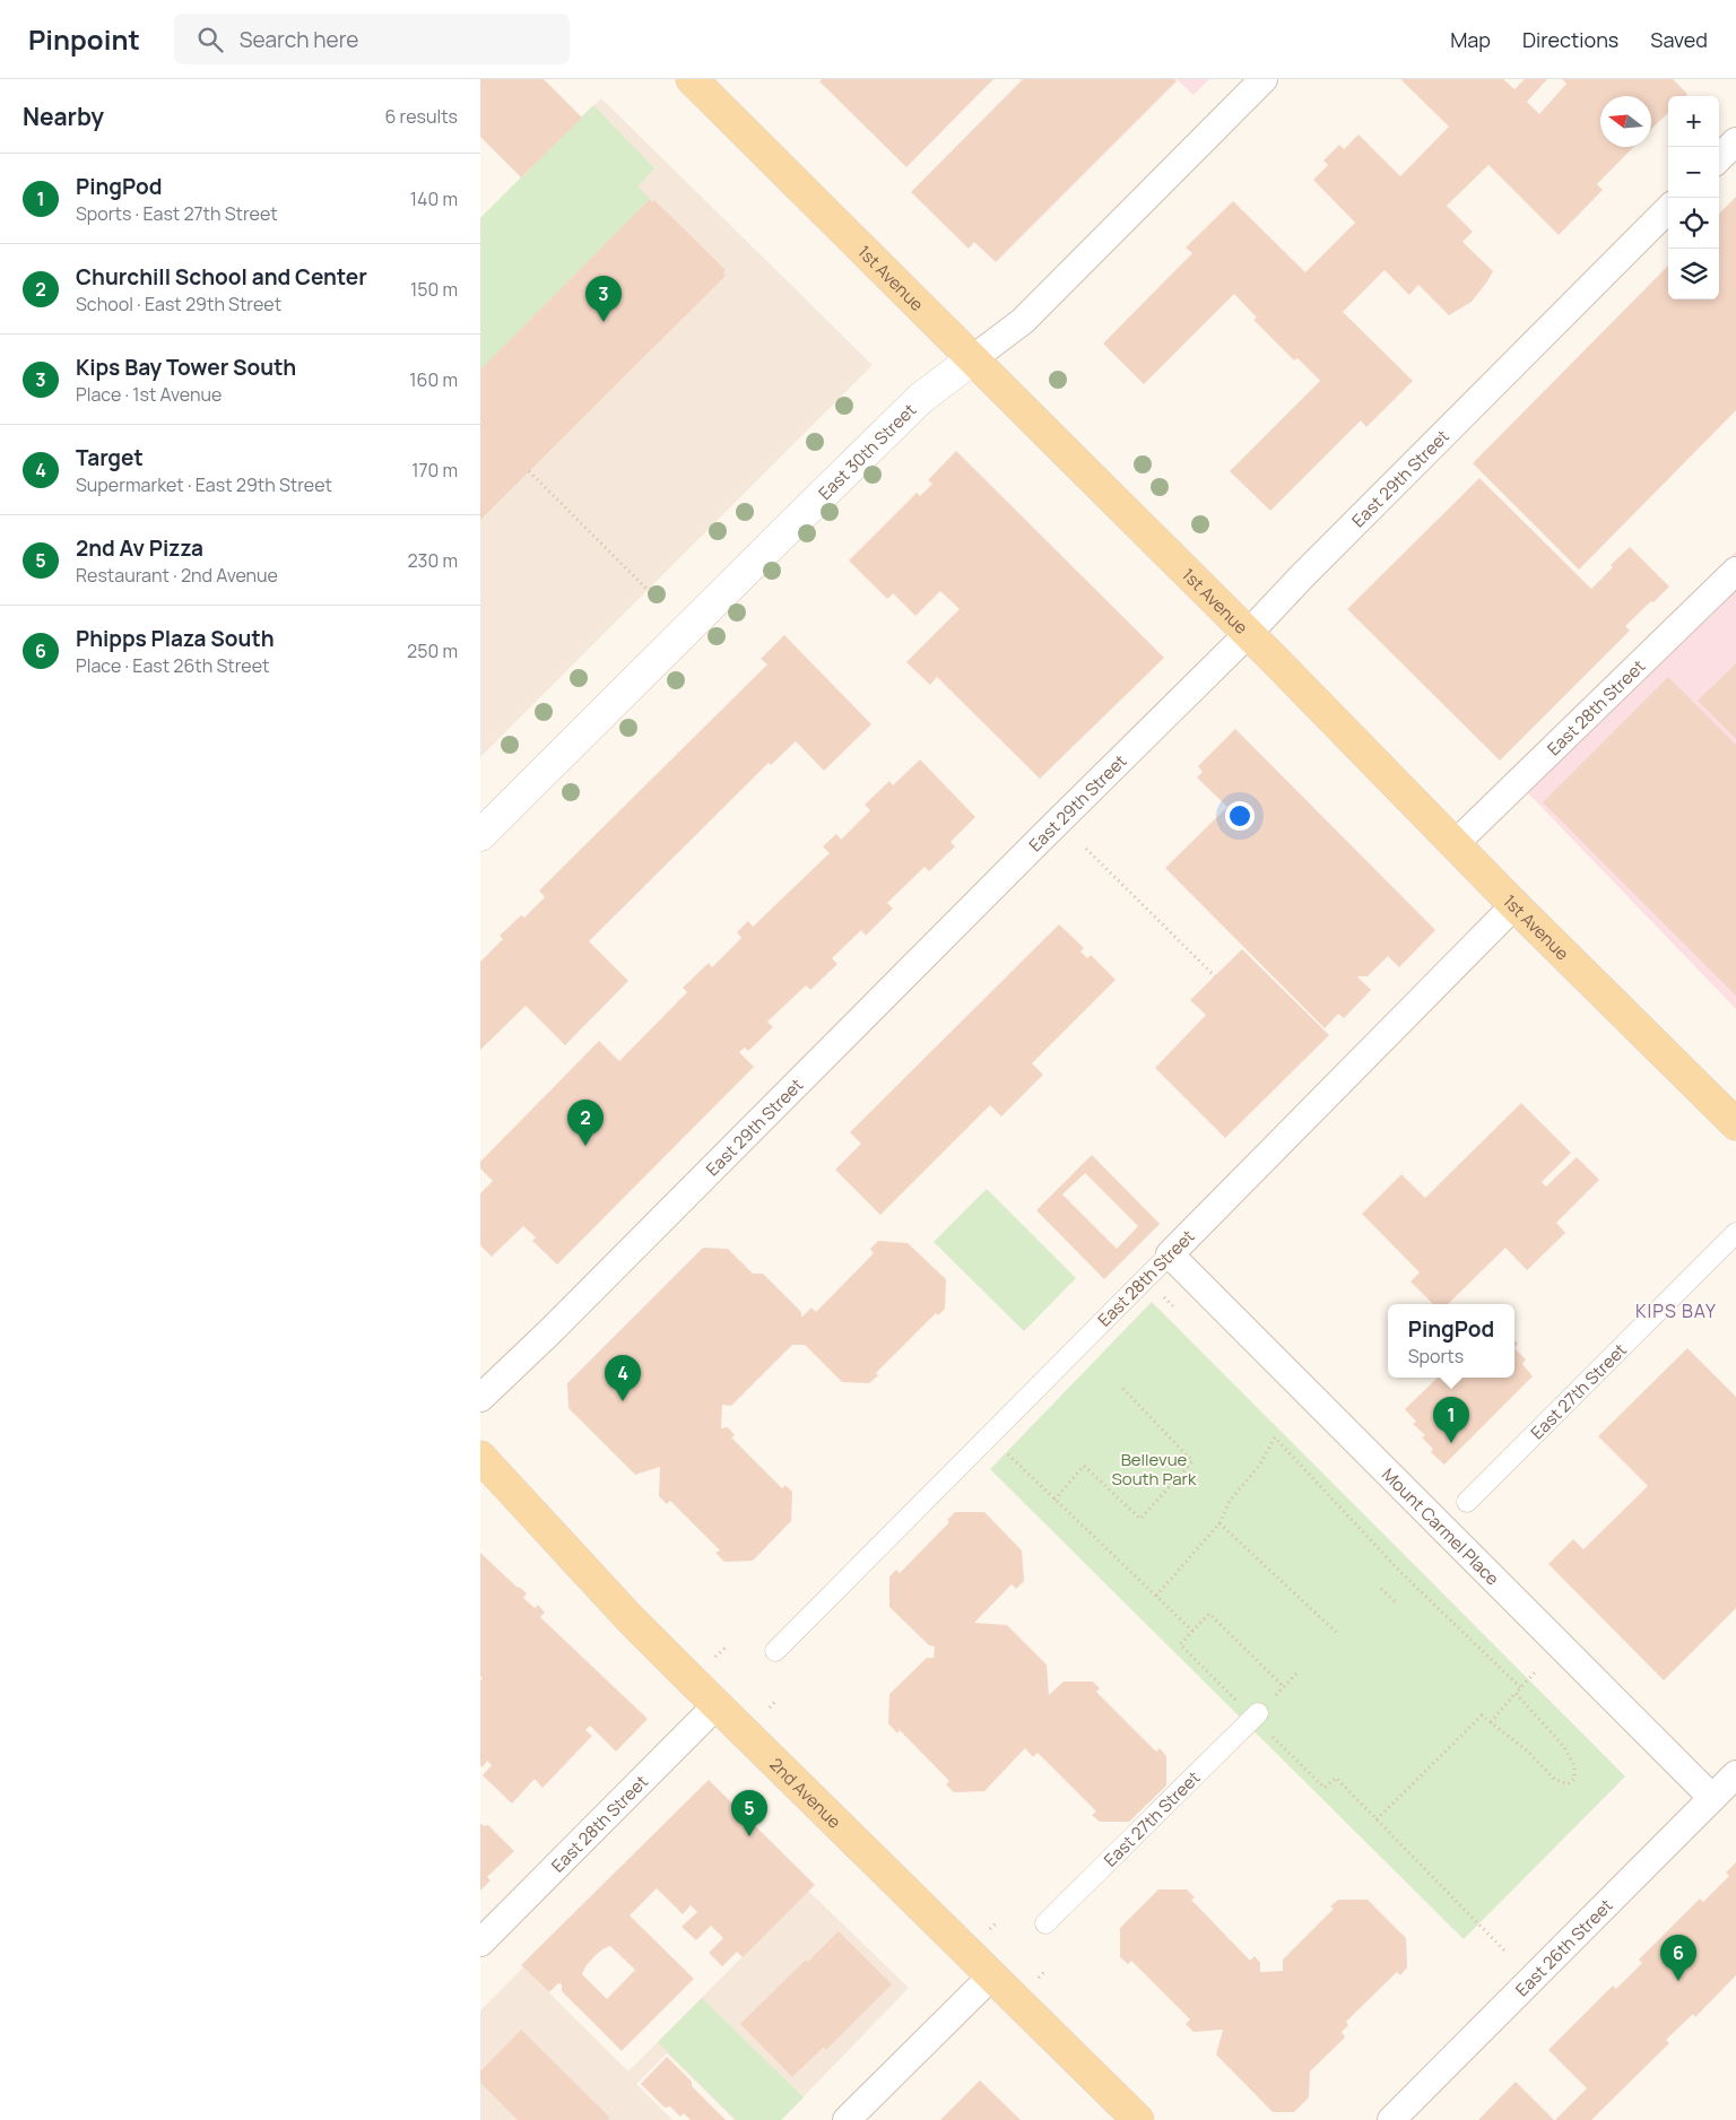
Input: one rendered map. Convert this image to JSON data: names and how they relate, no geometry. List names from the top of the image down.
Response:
{
  "streets": {
    "main road": ["1st Avenue", "East 30th Street", "2nd Avenue"],
    "street": [
      "East 29th Street",
      "East 28th Street",
      "East 27th Street",
      "Mount Carmel Place",
      "East 26th Street"
    ]
  },
  "crossings": [
    ["1st Avenue", "East 30th Street"],
    ["1st Avenue", "East 29th Street"],
    ["1st Avenue", "East 28th Street"],
    ["East 28th Street", "Mount Carmel Place"],
    ["East 28th Street", "2nd Avenue"],
    ["Mount Carmel Place", "East 26th Street"]
  ],
  "districts": ["KIPS BAY"],
  "parks": ["Bellevue South Park"],
  "north": "left",
  "page": {
    "header": "Pinpoint",
    "search": "Search here",
    "nav": ["Map", "Directions", "Saved"],
    "heading": ["Nearby", "6 results"],
    "map_buttons": ["+", "−"],
    "list": [
      {
        "mark": "1",
        "name": "PingPod",
        "note": "Sports · East 27th Street",
        "value": "140 m"
      },
      {
        "mark": "2",
        "name": "Churchill School and Center",
        "note": "School · East 29th Street",
        "value": "150 m"
      },
      {
        "mark": "3",
        "name": "Kips Bay Tower South",
        "note": "Place · 1st Avenue",
        "value": "160 m"
      },
      {
        "mark": "4",
        "name": "Target",
        "note": "Supermarket · East 29th Street",
        "value": "170 m"
      },
      {
        "mark": "5",
        "name": "2nd Av Pizza",
        "note": "Restaurant · 2nd Avenue",
        "value": "230 m"
      },
      {
        "mark": "6",
        "name": "Phipps Plaza South",
        "note": "Place · East 26th Street",
        "value": "250 m"
      }
    ],
    "pins": [
      "3",
      "2",
      "4",
      "1",
      "5",
      "6"
    ],
    "popup": ["PingPod", "Sports"]
  }
}
